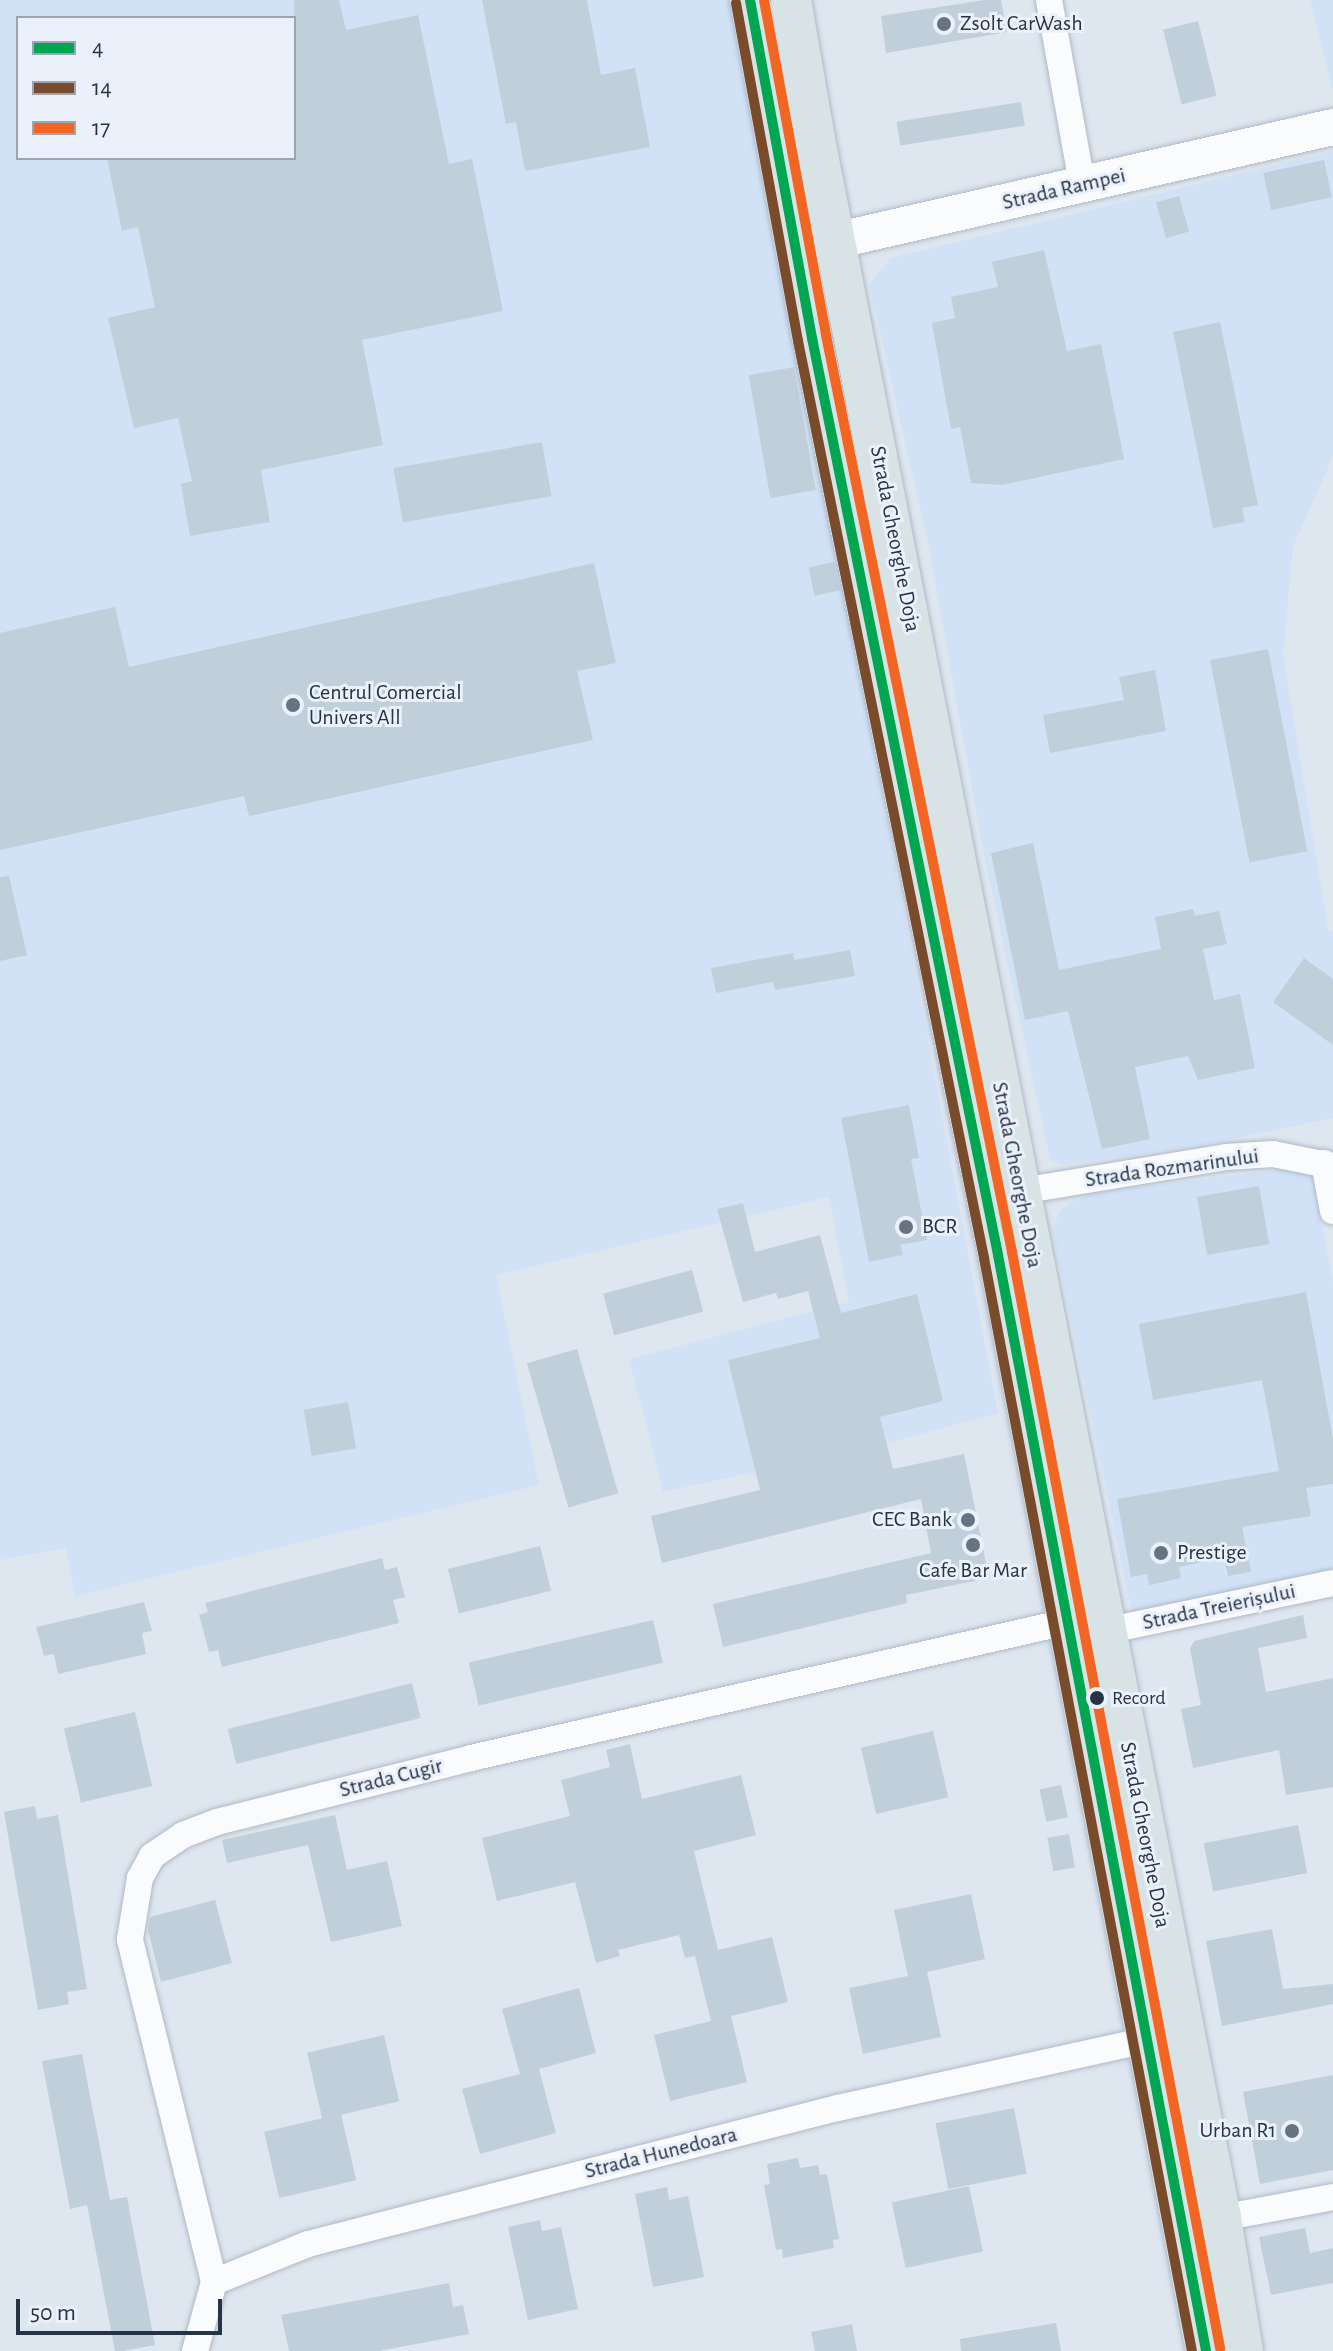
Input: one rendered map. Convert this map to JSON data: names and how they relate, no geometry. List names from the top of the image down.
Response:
{
  "streets": {
    "main road": ["Strada Rampei", "Strada Gheorghe Doja"],
    "street": [
      "Strada Rozmarinului",
      "Strada Treierișului",
      "Strada Cugir",
      "Strada Hunedoara"
    ]
  },
  "crossings": [
    ["Strada Rampei", "Strada Gheorghe Doja"],
    ["Strada Gheorghe Doja", "Strada Rozmarinului"],
    ["Strada Gheorghe Doja", "Strada Treierișului"],
    ["Strada Gheorghe Doja", "Strada Cugir"],
    ["Strada Gheorghe Doja", "Strada Hunedoara"],
    ["Strada Cugir", "Strada Hunedoara"]
  ],
  "places": [
    "Zsolt CarWash",
    "Centrul Comercial Univers All",
    "BCR",
    "CEC Bank",
    "Cafe Bar Mar",
    "Prestige",
    "Record",
    "Urban R1"
  ],
  "lines": ["transit line 4", "transit line 17", "transit line 14"],
  "legend": ["4", "14", "17"],
  "scale_bar": "50 m"
}
